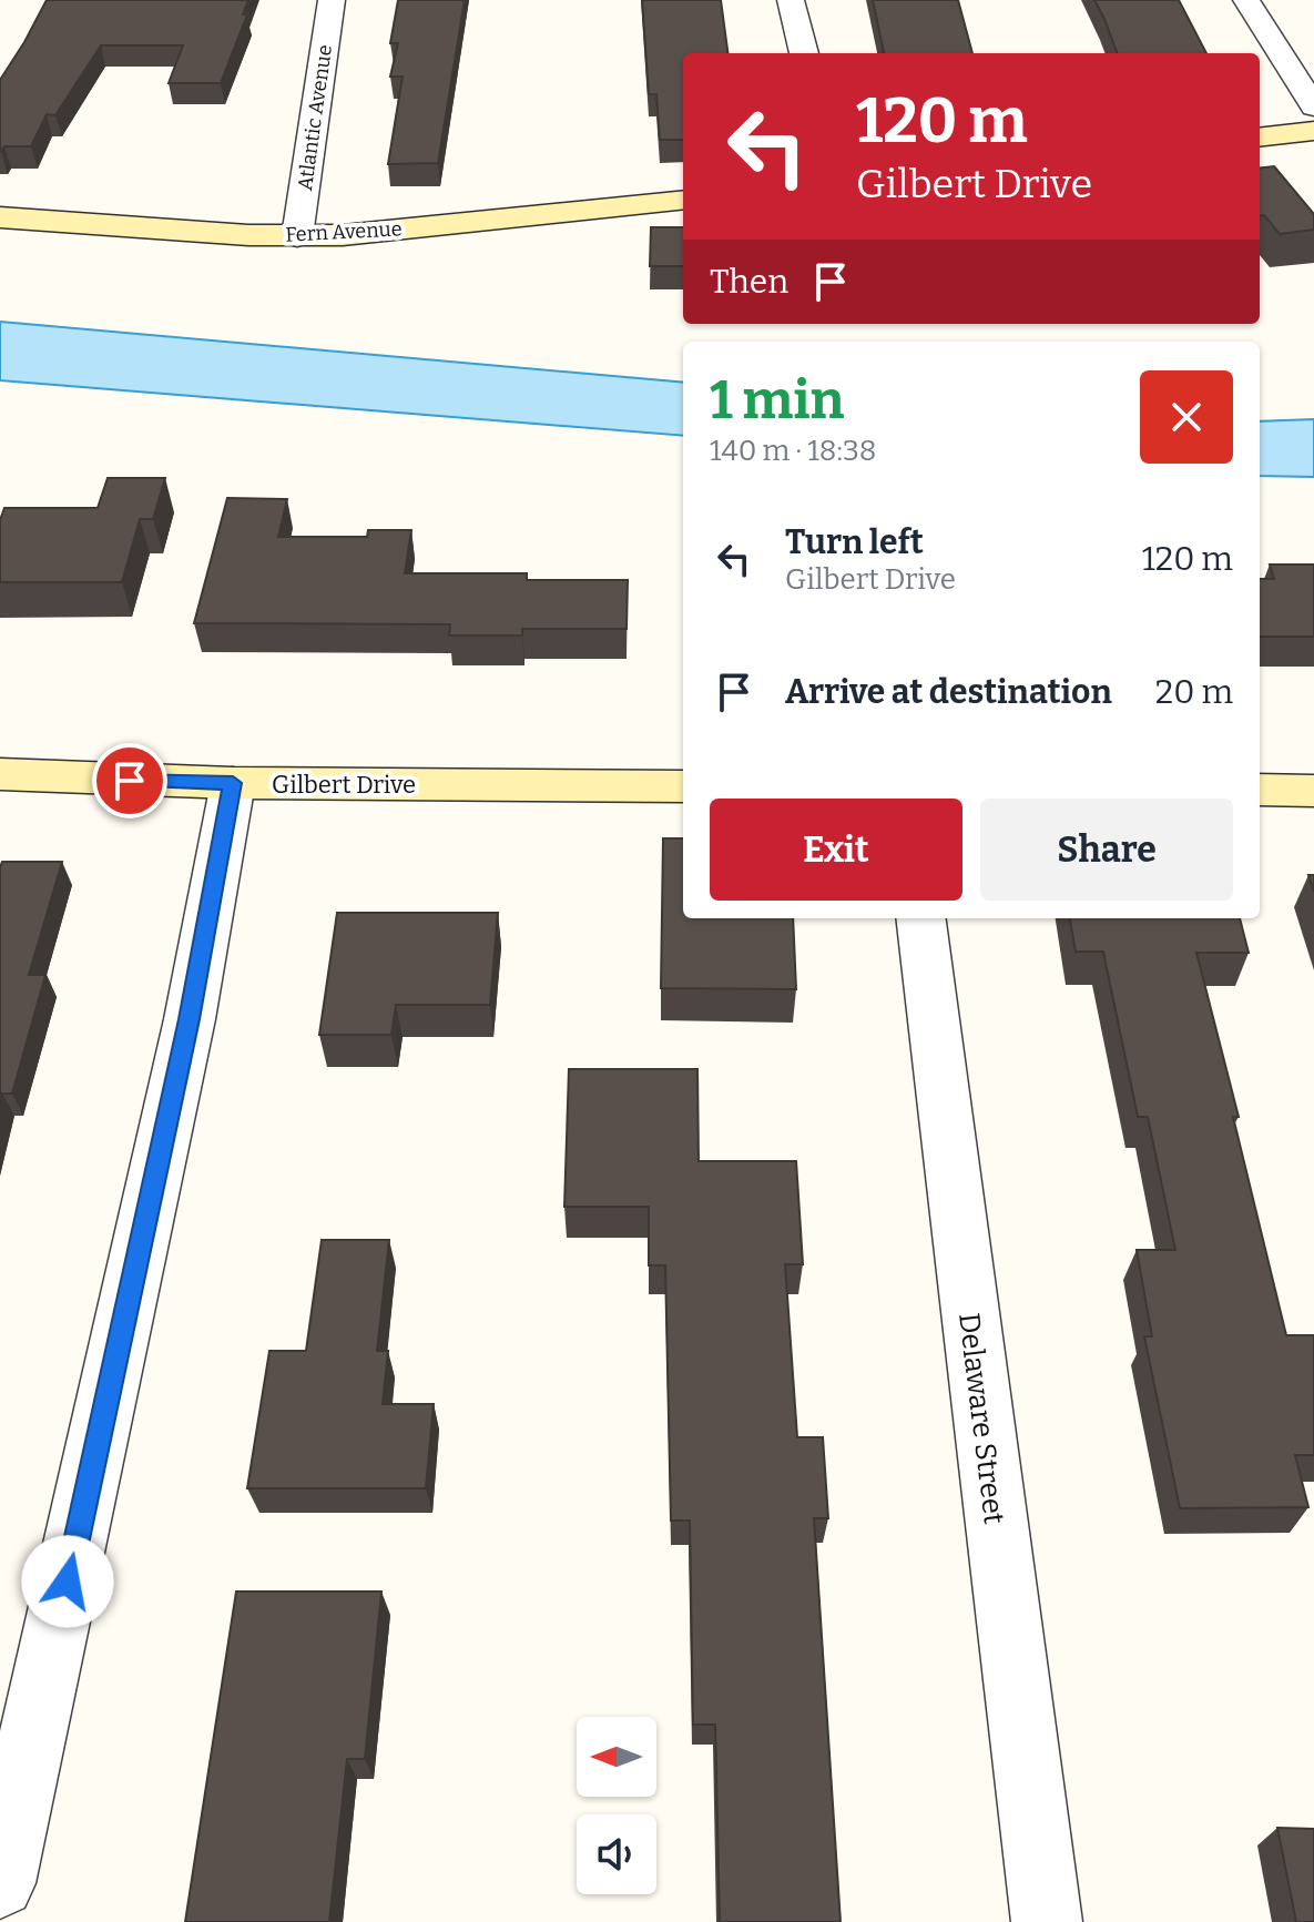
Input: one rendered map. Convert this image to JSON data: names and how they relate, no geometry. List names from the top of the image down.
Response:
{
  "streets": {
    "street": [
      "Atlantic Avenue",
      "Fern Avenue",
      "Gilbert Drive",
      "Delaware Street"
    ]
  },
  "crossings": [
    ["Atlantic Avenue", "Fern Avenue"]
  ],
  "north": "left",
  "page": {
    "turn": ["120 m", "Gilbert Drive"],
    "then": "Then",
    "heading": ["1 min", "140 m · 18:38"],
    "list": [
      {
        "name": "Turn left",
        "note": "Gilbert Drive",
        "value": "120 m"
      },
      {
        "name": "Arrive at destination",
        "value": "20 m"
      }
    ],
    "buttons": ["Exit", "Share"]
  }
}
